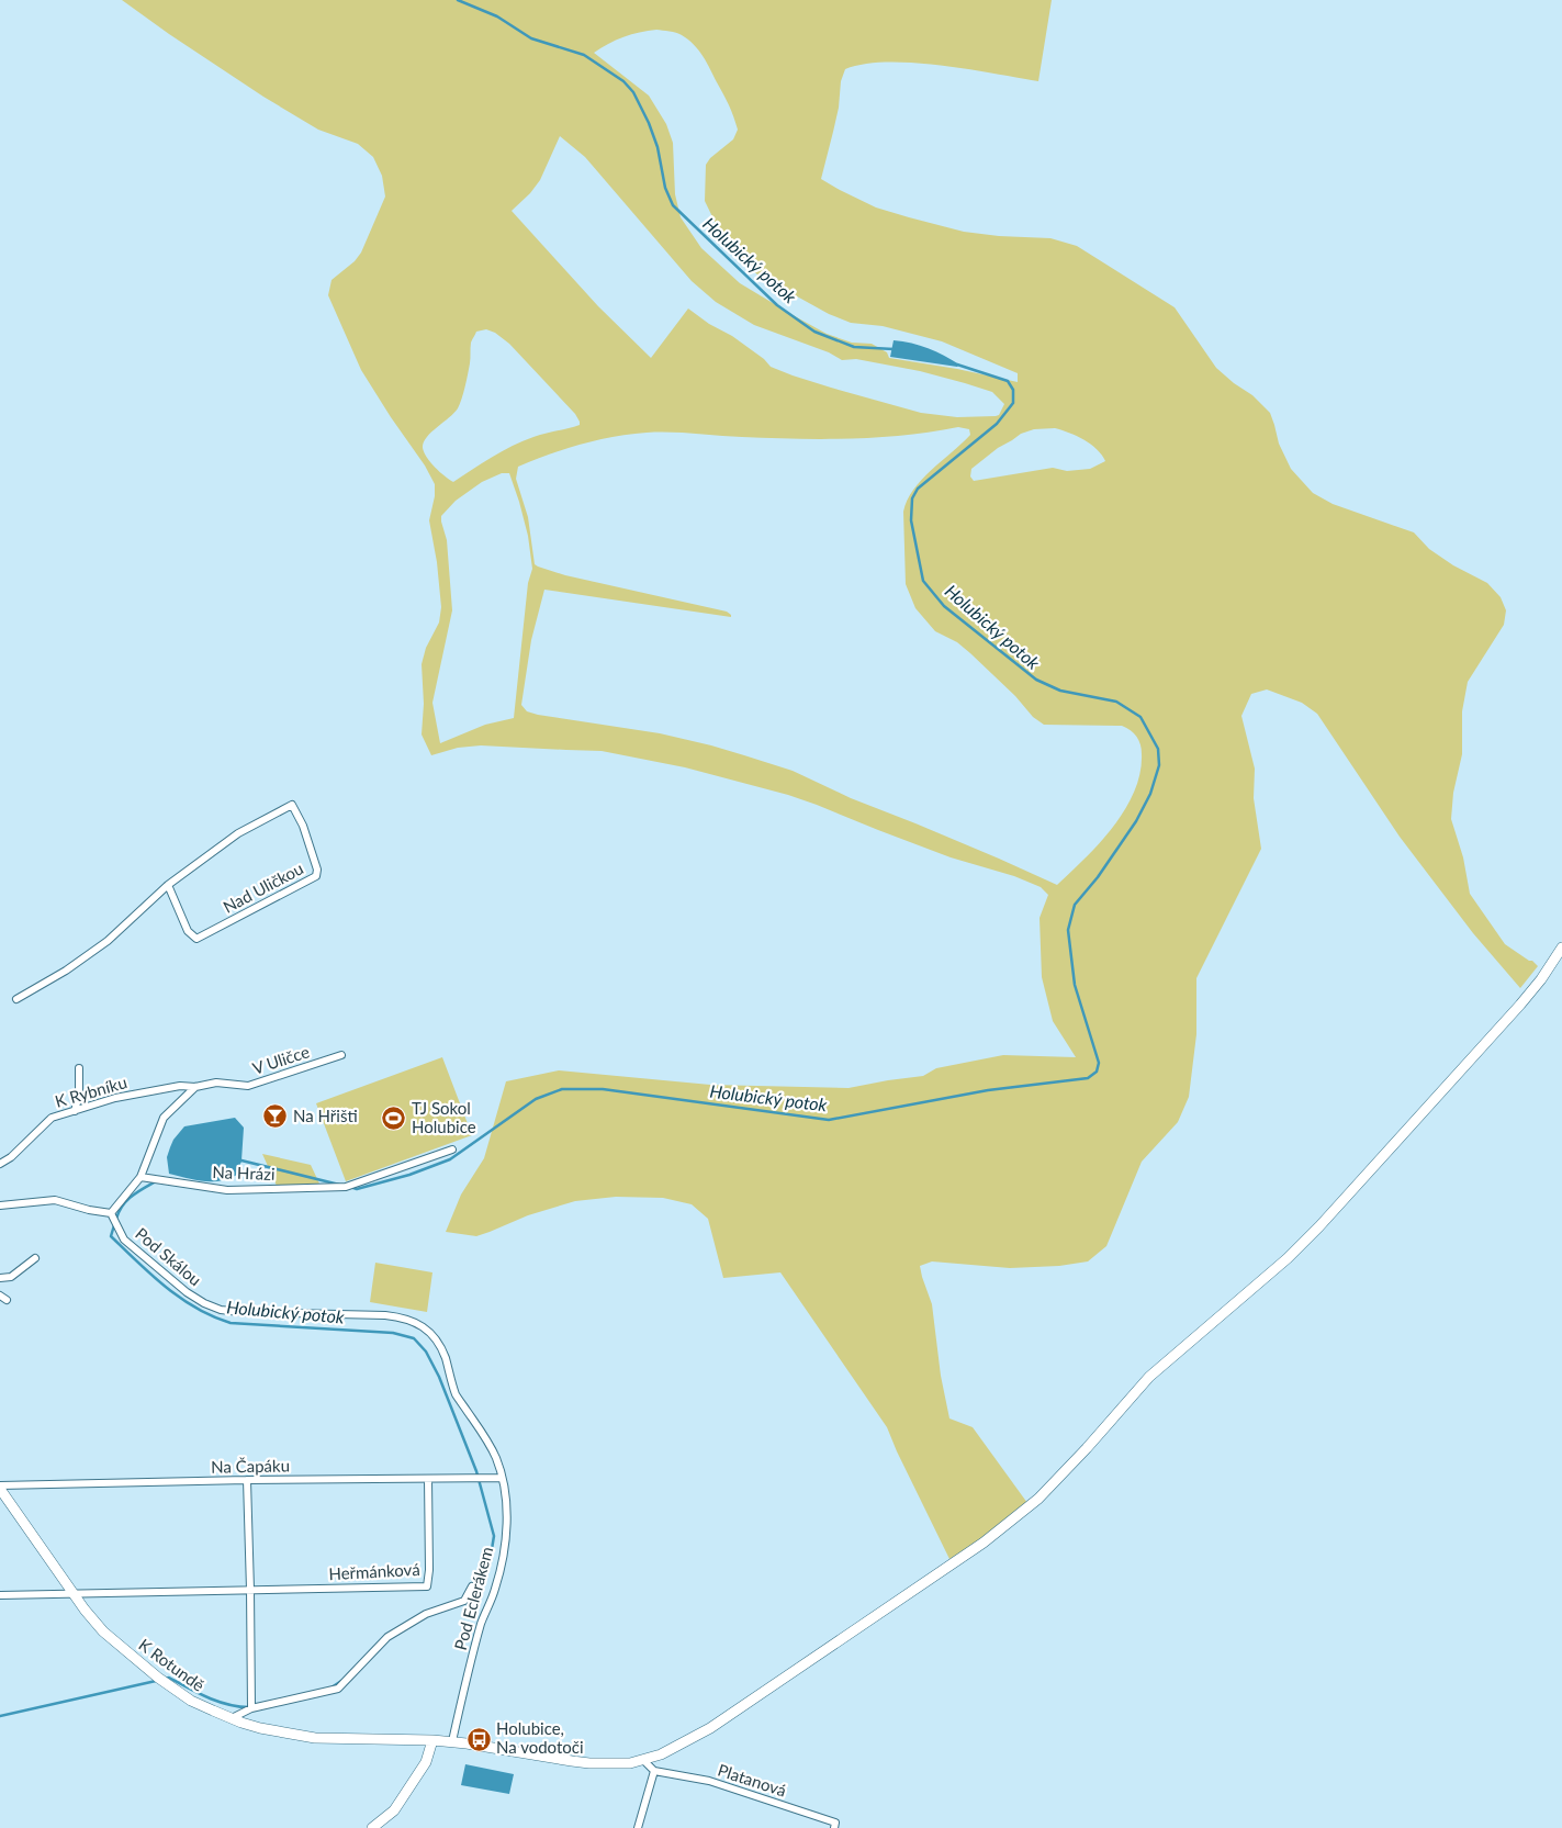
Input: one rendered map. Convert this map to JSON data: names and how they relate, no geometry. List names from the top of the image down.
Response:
{
  "streets": {
    "street": [
      "Nad Uličkou",
      "V Uličce",
      "K Rybníku",
      "Na Hrázi",
      "Pod Skálou",
      "Na Čapáku",
      "Heřmánková",
      "Pod Eclerákem",
      "K Rotundě",
      "Platanová"
    ]
  },
  "crossings": [
    ["V Uličce", "K Rybníku"],
    ["Pod Skálou", "Pod Eclerákem"],
    ["Na Čapáku", "Heřmánková"],
    ["Na Čapáku", "Pod Eclerákem"],
    ["Na Čapáku", "K Rotundě"],
    ["Heřmánková", "K Rotundě"],
    ["Pod Eclerákem", "K Rotundě"]
  ],
  "water": ["Holubický potok"],
  "places": {
    "bar": ["Na Hřišti"],
    "sports": ["TJ Sokol Holubice"],
    "bus stop": ["Holubice, Na vodotoči"]
  }
}
